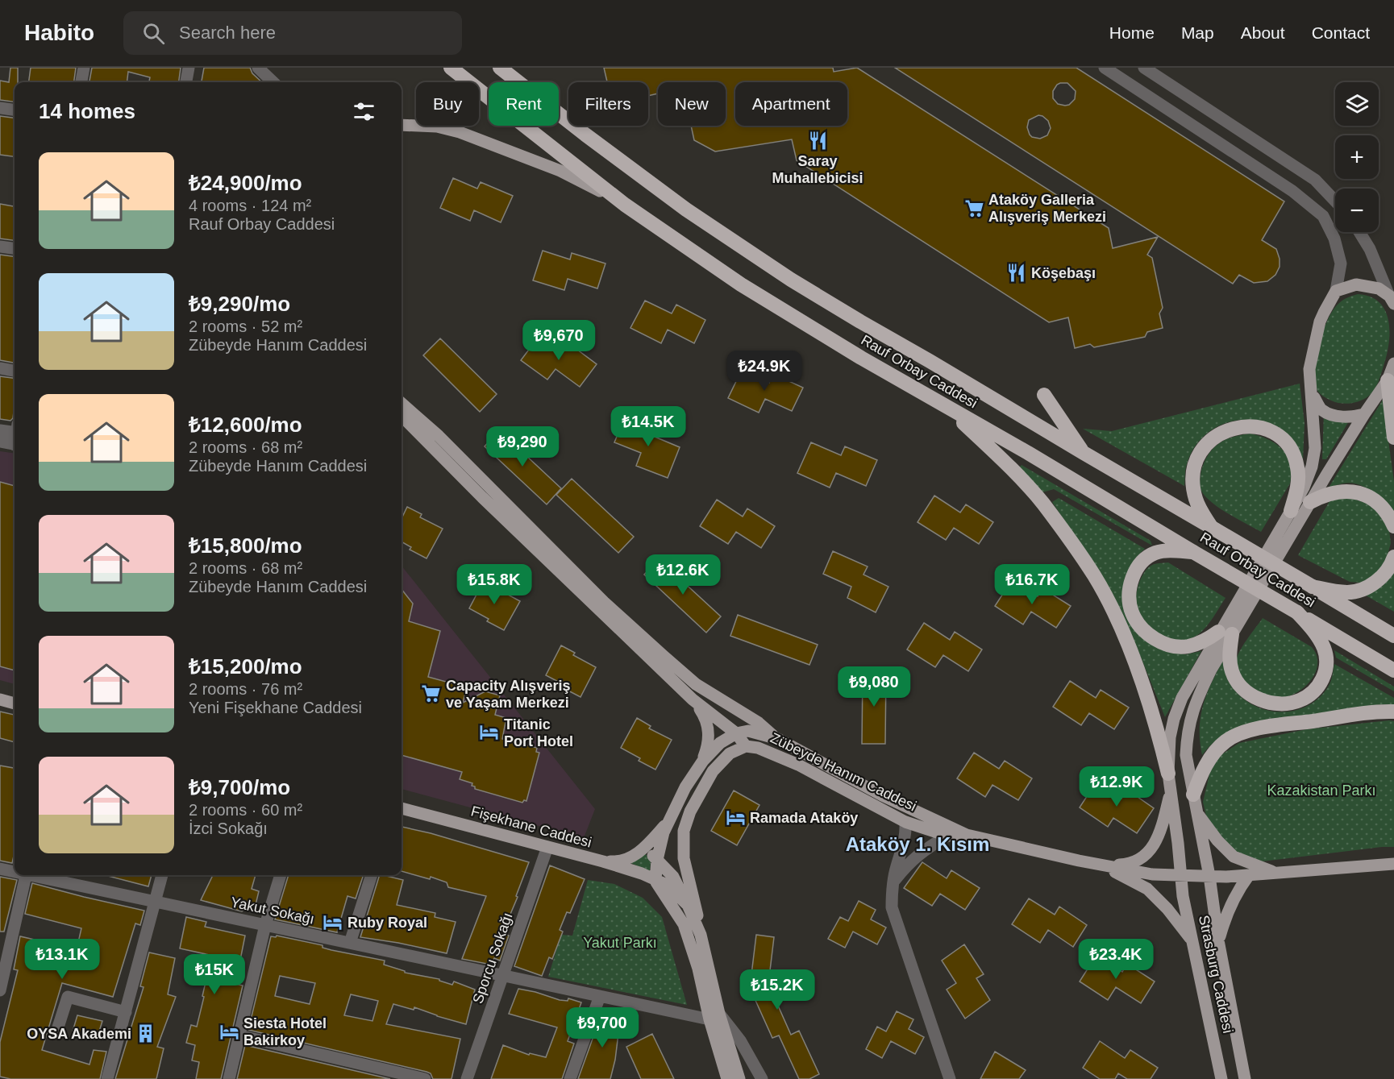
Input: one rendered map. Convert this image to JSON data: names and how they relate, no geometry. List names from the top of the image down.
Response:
{
  "streets": {
    "highway": ["Rauf Orbay Caddesi"],
    "main road": ["Zübeyde Hanım Caddesi", "Fişekhane Caddesi", "Strasburg Caddesi"],
    "street": ["Yakut Sokağı", "Sporcu Sokağı"]
  },
  "crossings": [
    ["Zübeyde Hanım Caddesi", "Fişekhane Caddesi"],
    ["Zübeyde Hanım Caddesi", "Strasburg Caddesi"],
    ["Fişekhane Caddesi", "Yakut Sokağı"],
    ["Fişekhane Caddesi", "Sporcu Sokağı"],
    ["Yakut Sokağı", "Sporcu Sokağı"]
  ],
  "districts": ["Ataköy 1. Kısım"],
  "parks": ["Kazakistan Parkı", "Yakut Parkı"],
  "places": {
    "restaurant": ["Saray Muhallebicisi", "Köşebaşı"],
    "supermarket": ["Ataköy Galleria Alışveriş Merkezi", "Capacity Alışveriş ve Yaşam Merkezi"],
    "hotel": [
      "Titanic Port Hotel",
      "Ramada Ataköy",
      "Ruby Royal",
      "Siesta Hotel Bakirkoy"
    ],
    "building": ["OYSA Akademi"]
  },
  "page": {
    "header": "Habito",
    "search": "Search here",
    "nav": [
      "Home",
      "Map",
      "About",
      "Contact"
    ],
    "map_buttons": ["+", "−"],
    "chip": [
      "Buy",
      "Rent",
      "Filters",
      "New",
      "Apartment"
    ],
    "heading": "14 homes",
    "list": [
      {
        "name": "₺24,900/mo",
        "note": "4 rooms · 124 m² · Rauf Orbay Caddesi"
      },
      {
        "name": "₺9,290/mo",
        "note": "2 rooms · 52 m² · Zübeyde Hanım Caddesi"
      },
      {
        "name": "₺12,600/mo",
        "note": "2 rooms · 68 m² · Zübeyde Hanım Caddesi"
      },
      {
        "name": "₺15,800/mo",
        "note": "2 rooms · 68 m² · Zübeyde Hanım Caddesi"
      },
      {
        "name": "₺15,200/mo",
        "note": "2 rooms · 76 m² · Yeni Fişekhane Caddesi"
      },
      {
        "name": "₺9,700/mo",
        "note": "2 rooms · 60 m² · İzci Sokağı"
      }
    ],
    "price": [
      "₺9,670",
      "₺24.9K",
      "₺14.5K",
      "₺9,290",
      "₺12.6K",
      "₺15.8K",
      "₺16.7K",
      "₺9,080",
      "₺12.9K",
      "₺13.1K",
      "₺23.4K",
      "₺15K",
      "₺15.2K",
      "₺9,700"
    ]
  }
}
